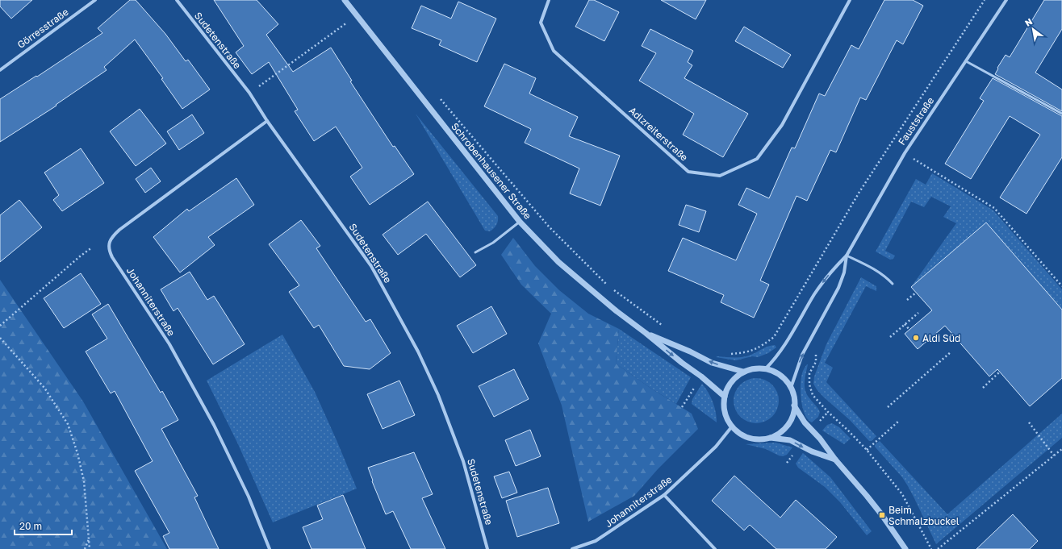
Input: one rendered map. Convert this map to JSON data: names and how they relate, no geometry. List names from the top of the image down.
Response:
{
  "streets": {
    "street": [
      "Görresstraße",
      "Sudetenstraße",
      "Fauststraße",
      "Adlzreiterstraße",
      "Schrobenhausener Straße",
      "Johanniterstraße"
    ]
  },
  "crossings": [
    ["Sudetenstraße", "Johanniterstraße"],
    ["Fauststraße", "Schrobenhausener Straße"],
    ["Fauststraße", "Johanniterstraße"],
    ["Schrobenhausener Straße", "Johanniterstraße"]
  ],
  "places": {
    "other": ["Aldi Süd"],
    "transit": ["Beim Schmalzbuckel"]
  },
  "scale_bar": "20 m",
  "north": "top left"
}
